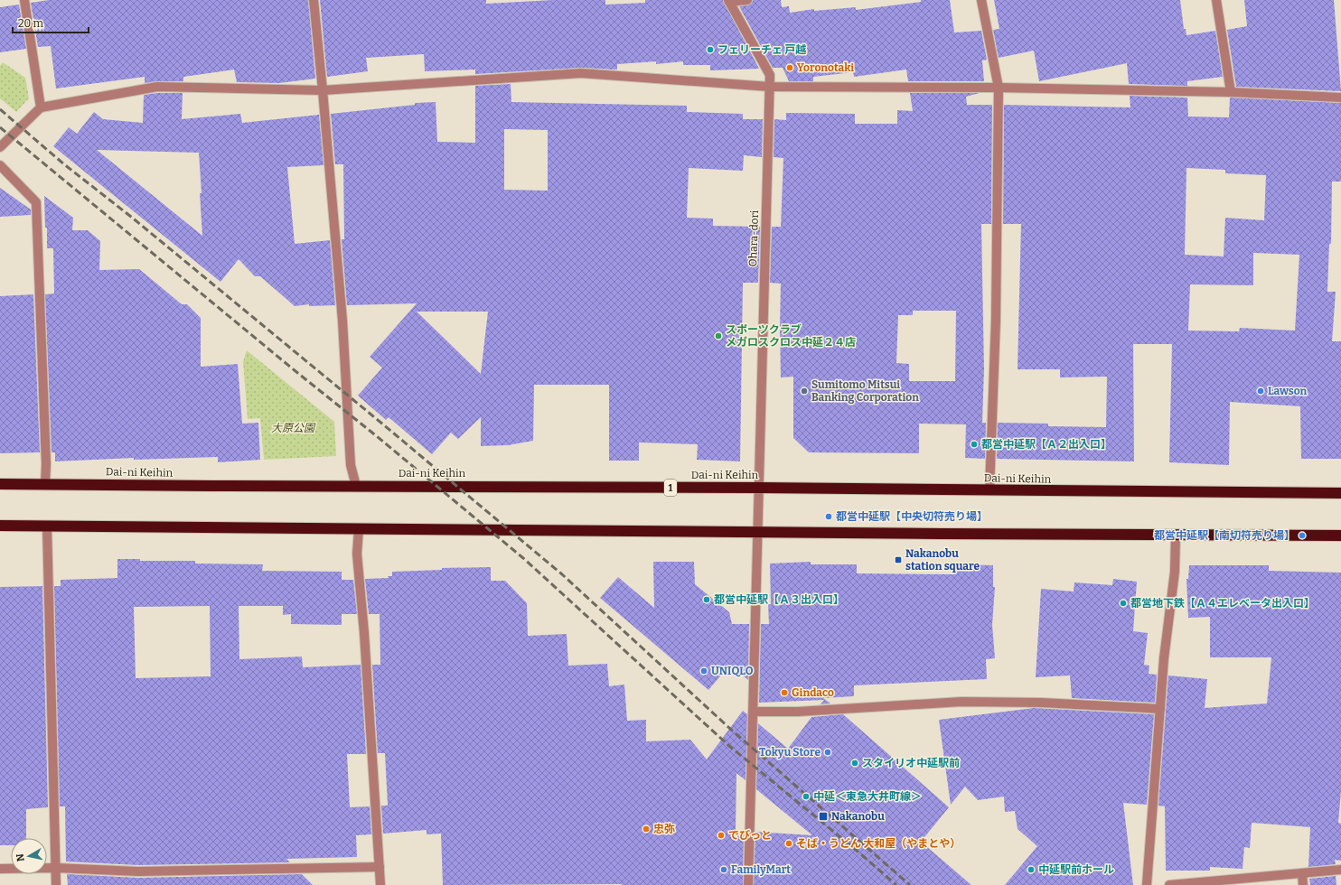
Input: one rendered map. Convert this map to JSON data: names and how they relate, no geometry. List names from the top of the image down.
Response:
{
  "streets": {
    "highway": ["Dai-ni Keihin", "1"],
    "street": ["Ohara-dori"]
  },
  "crossings": [
    ["Ohara-dori", "Dai-ni Keihin"]
  ],
  "parks": ["大原公園"],
  "places": {
    "other": [
      "フェリーチェ 戸越",
      "Yoronotaki",
      "スポーツクラブ メガロスクロス中延２４店",
      "Sumitomo Mitsui Banking Corporation",
      "Lawson",
      "都営中延駅【Ａ２出入口】",
      "都営中延駅【中央切符売り場】",
      "都営中延駅【南切符売り場】",
      "都営中延駅【Ａ３出入口】",
      "都営地下鉄【Ａ４エレベータ出入口】",
      "UNIQLO",
      "Gindaco",
      "Tokyu Store",
      "スタイリオ中延駅前",
      "中延＜東急大井町線＞",
      "忠弥",
      "でびっと",
      "そば・うどん 大和屋（やまとや）",
      "FamilyMart",
      "中延駅前ホール"
    ],
    "transit": ["Nakanobu station square", "Nakanobu"]
  },
  "scale_bar": "20 m",
  "north": "left"
}
